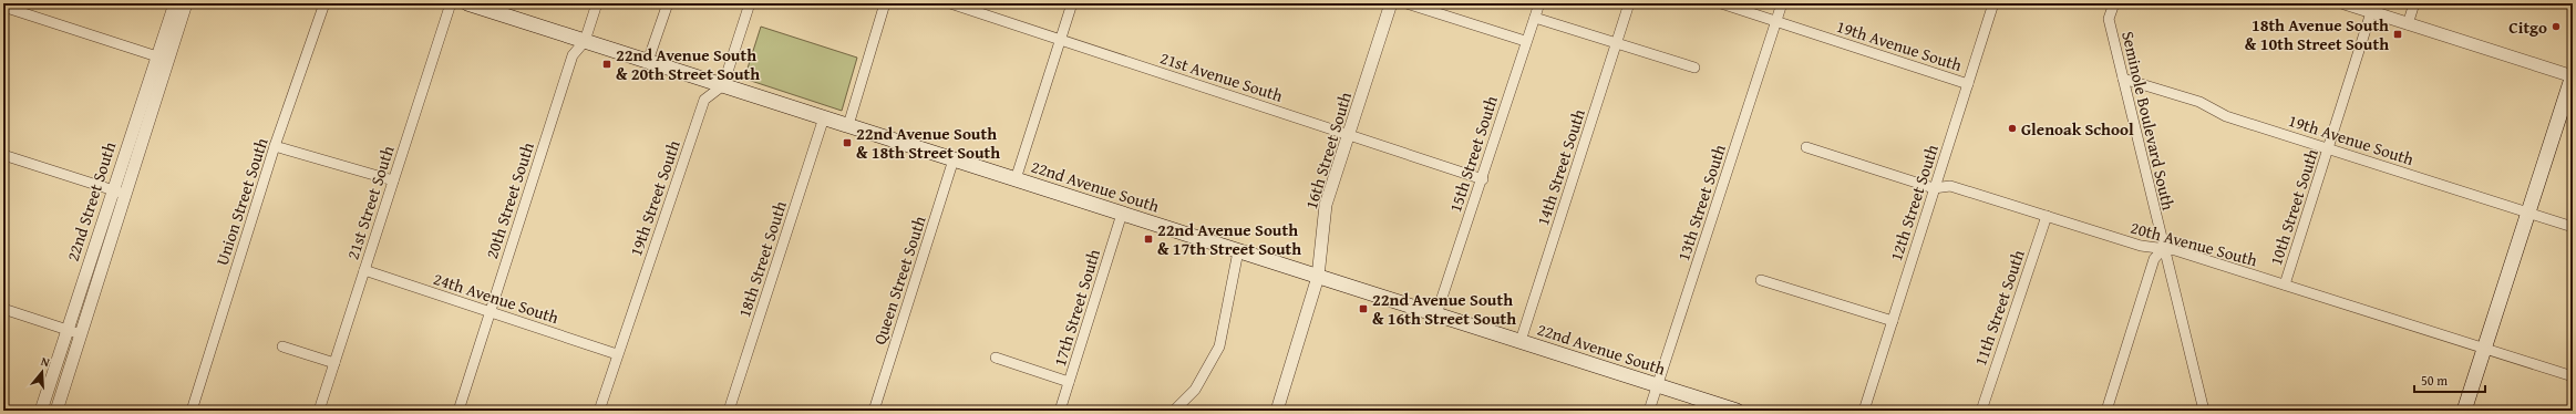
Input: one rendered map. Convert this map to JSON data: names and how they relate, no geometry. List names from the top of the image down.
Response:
{
  "streets": {
    "main road": ["22nd Avenue South"],
    "street": [
      "19th Avenue South",
      "21st Avenue South",
      "Seminole Boulevard South",
      "16th Street South",
      "15th Street South",
      "14th Street South",
      "19th Street South",
      "20th Street South",
      "22nd Street South",
      "Union Street South",
      "21st Street South",
      "13th Street South",
      "12th Street South",
      "10th Street South",
      "20th Avenue South",
      "18th Street South",
      "Queen Street South",
      "24th Avenue South",
      "17th Street South",
      "11th Street South"
    ]
  },
  "crossings": [
    ["19th Avenue South", "Seminole Boulevard South"],
    ["19th Avenue South", "13th Street South"],
    ["19th Avenue South", "12th Street South"],
    ["19th Avenue South", "10th Street South"],
    ["21st Avenue South", "16th Street South"],
    ["21st Avenue South", "15th Street South"],
    ["Seminole Boulevard South", "20th Avenue South"],
    ["16th Street South", "22nd Avenue South"],
    ["15th Street South", "22nd Avenue South"],
    ["14th Street South", "22nd Avenue South"],
    ["22nd Avenue South", "19th Street South"],
    ["22nd Avenue South", "20th Street South"],
    ["22nd Avenue South", "13th Street South"],
    ["22nd Avenue South", "18th Street South"],
    ["22nd Avenue South", "Queen Street South"],
    ["22nd Avenue South", "17th Street South"],
    ["19th Street South", "24th Avenue South"],
    ["20th Street South", "24th Avenue South"],
    ["21st Street South", "24th Avenue South"],
    ["12th Street South", "20th Avenue South"],
    ["10th Street South", "20th Avenue South"],
    ["20th Avenue South", "11th Street South"]
  ],
  "places": {
    "other": ["Citgo", "Glenoak School"],
    "transit": [
      "18th Avenue South & 10th Street South",
      "22nd Avenue South & 20th Street South",
      "22nd Avenue South & 18th Street South",
      "22nd Avenue South & 17th Street South",
      "22nd Avenue South & 16th Street South"
    ]
  },
  "scale_bar": "50 m",
  "north": "top"
}
